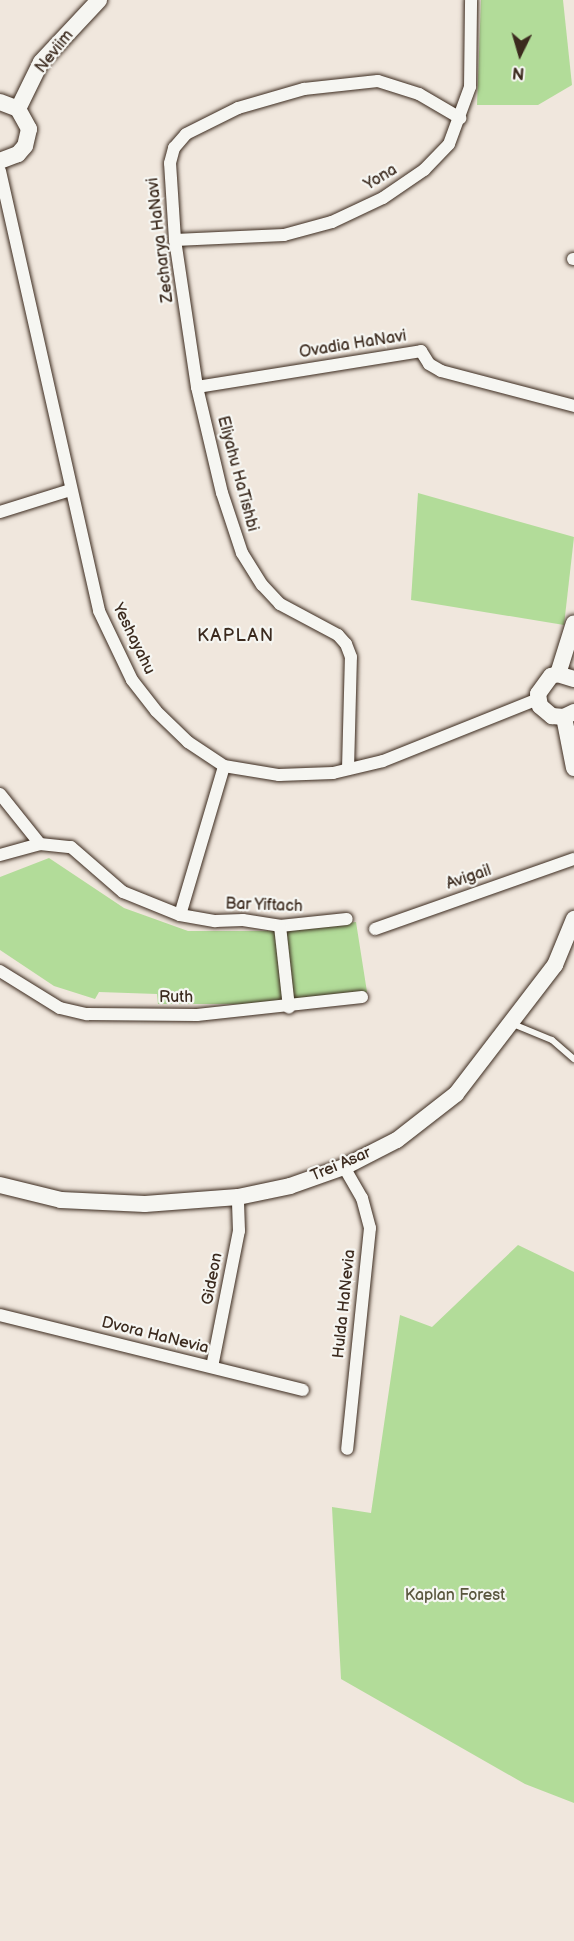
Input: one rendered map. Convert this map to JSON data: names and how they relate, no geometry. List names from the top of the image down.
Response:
{
  "streets": {
    "street": [
      "Neviim",
      "Yona",
      "Zecharya HaNavi",
      "Ovadia HaNavi",
      "Eliyahu HaTishbi",
      "Yeshayahu",
      "Avigail",
      "Bar Yiftach",
      "Ruth",
      "Trei Asar",
      "Gideon",
      "Hulda HaNevia",
      "Dvora HaNevia"
    ]
  },
  "crossings": [
    ["Yona", "Zecharya HaNavi"],
    ["Zecharya HaNavi", "Ovadia HaNavi"],
    ["Zecharya HaNavi", "Eliyahu HaTishbi"],
    ["Ovadia HaNavi", "Eliyahu HaTishbi"],
    ["Eliyahu HaTishbi", "Yeshayahu"],
    ["Trei Asar", "Gideon"],
    ["Trei Asar", "Hulda HaNevia"],
    ["Gideon", "Dvora HaNevia"]
  ],
  "districts": ["KAPLAN"],
  "parks": ["Kaplan Forest"],
  "north": "bottom"
}
